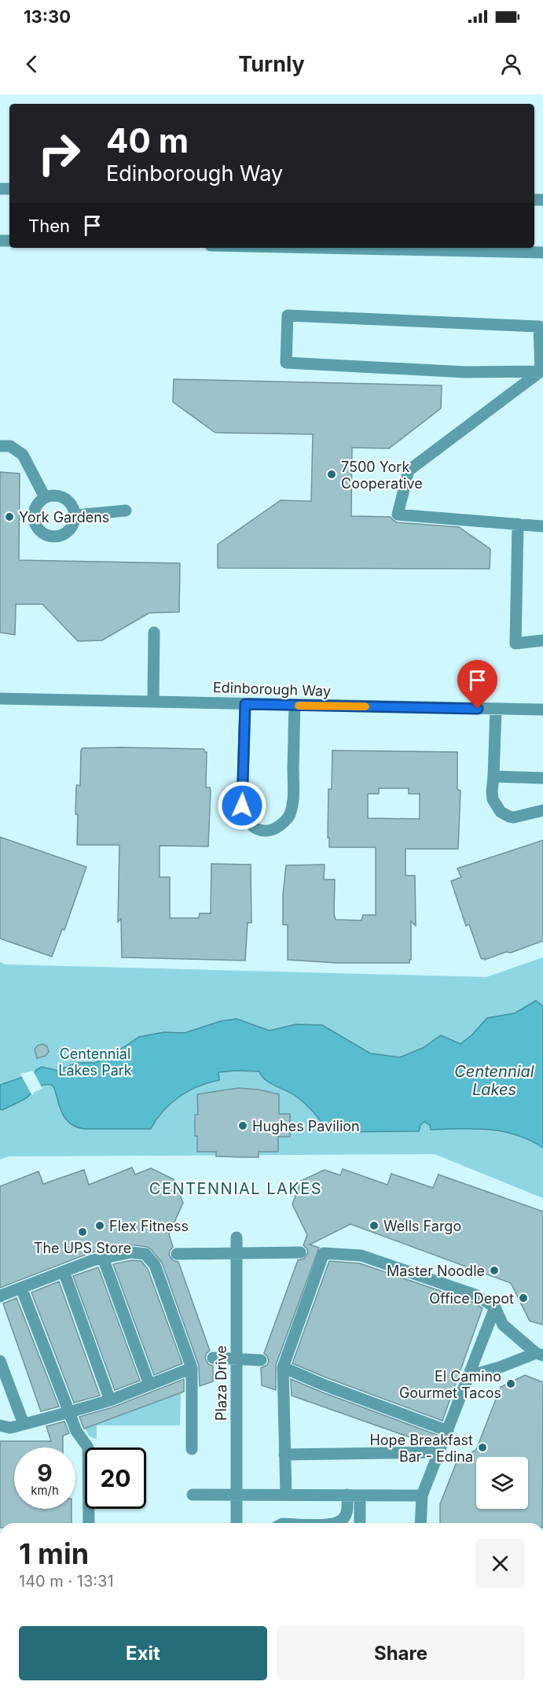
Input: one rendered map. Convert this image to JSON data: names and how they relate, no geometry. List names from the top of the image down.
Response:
{
  "streets": {
    "street": ["Edinborough Way", "Plaza Drive"]
  },
  "districts": ["CENTENNIAL LAKES"],
  "water": ["Centennial Lakes"],
  "parks": ["Centennial Lakes Park"],
  "places": [
    "7500 York Cooperative",
    "York Gardens",
    "Hughes Pavilion",
    "Flex Fitness",
    "Wells Fargo",
    "The UPS Store",
    "Master Noodle",
    "Office Depot",
    "El Camino Gourmet Tacos",
    "Hope Breakfast Bar - Edina"
  ],
  "page": {
    "status": "13:30",
    "header": "Turnly",
    "turn": ["40 m", "Edinborough Way"],
    "then": "Then",
    "speed": "9 km/h",
    "limit": "20",
    "heading": ["1 min", "140 m · 13:31"],
    "buttons": ["Exit", "Share"]
  }
}
